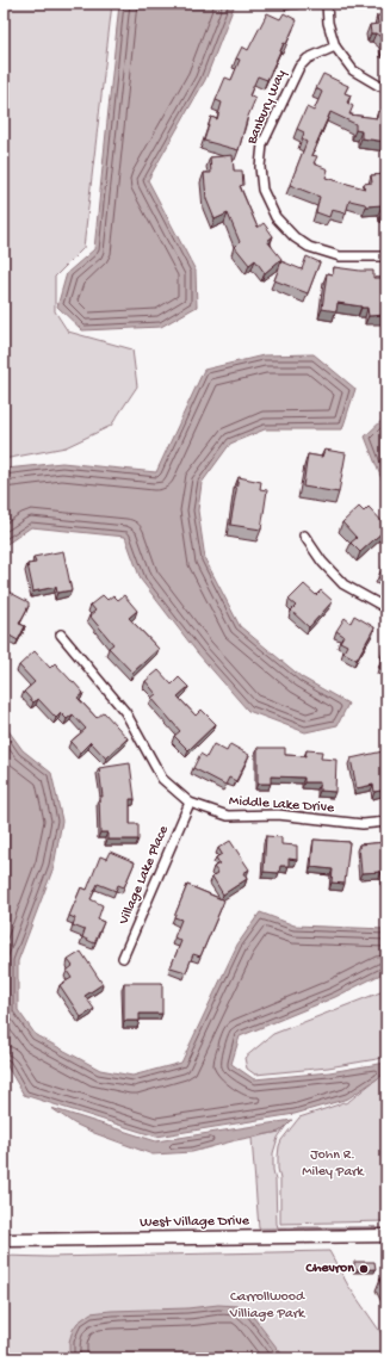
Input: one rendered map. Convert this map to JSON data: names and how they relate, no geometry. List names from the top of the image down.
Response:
{
  "streets": {
    "street": [
      "Banbury Way",
      "Middle Lake Drive",
      "Village Lake Place",
      "West Village Drive"
    ]
  },
  "crossings": [
    ["Middle Lake Drive", "Village Lake Place"]
  ],
  "parks": ["John R. Miley Park", "Carrollwood Villiage Park"],
  "places": ["Chevron"]
}
